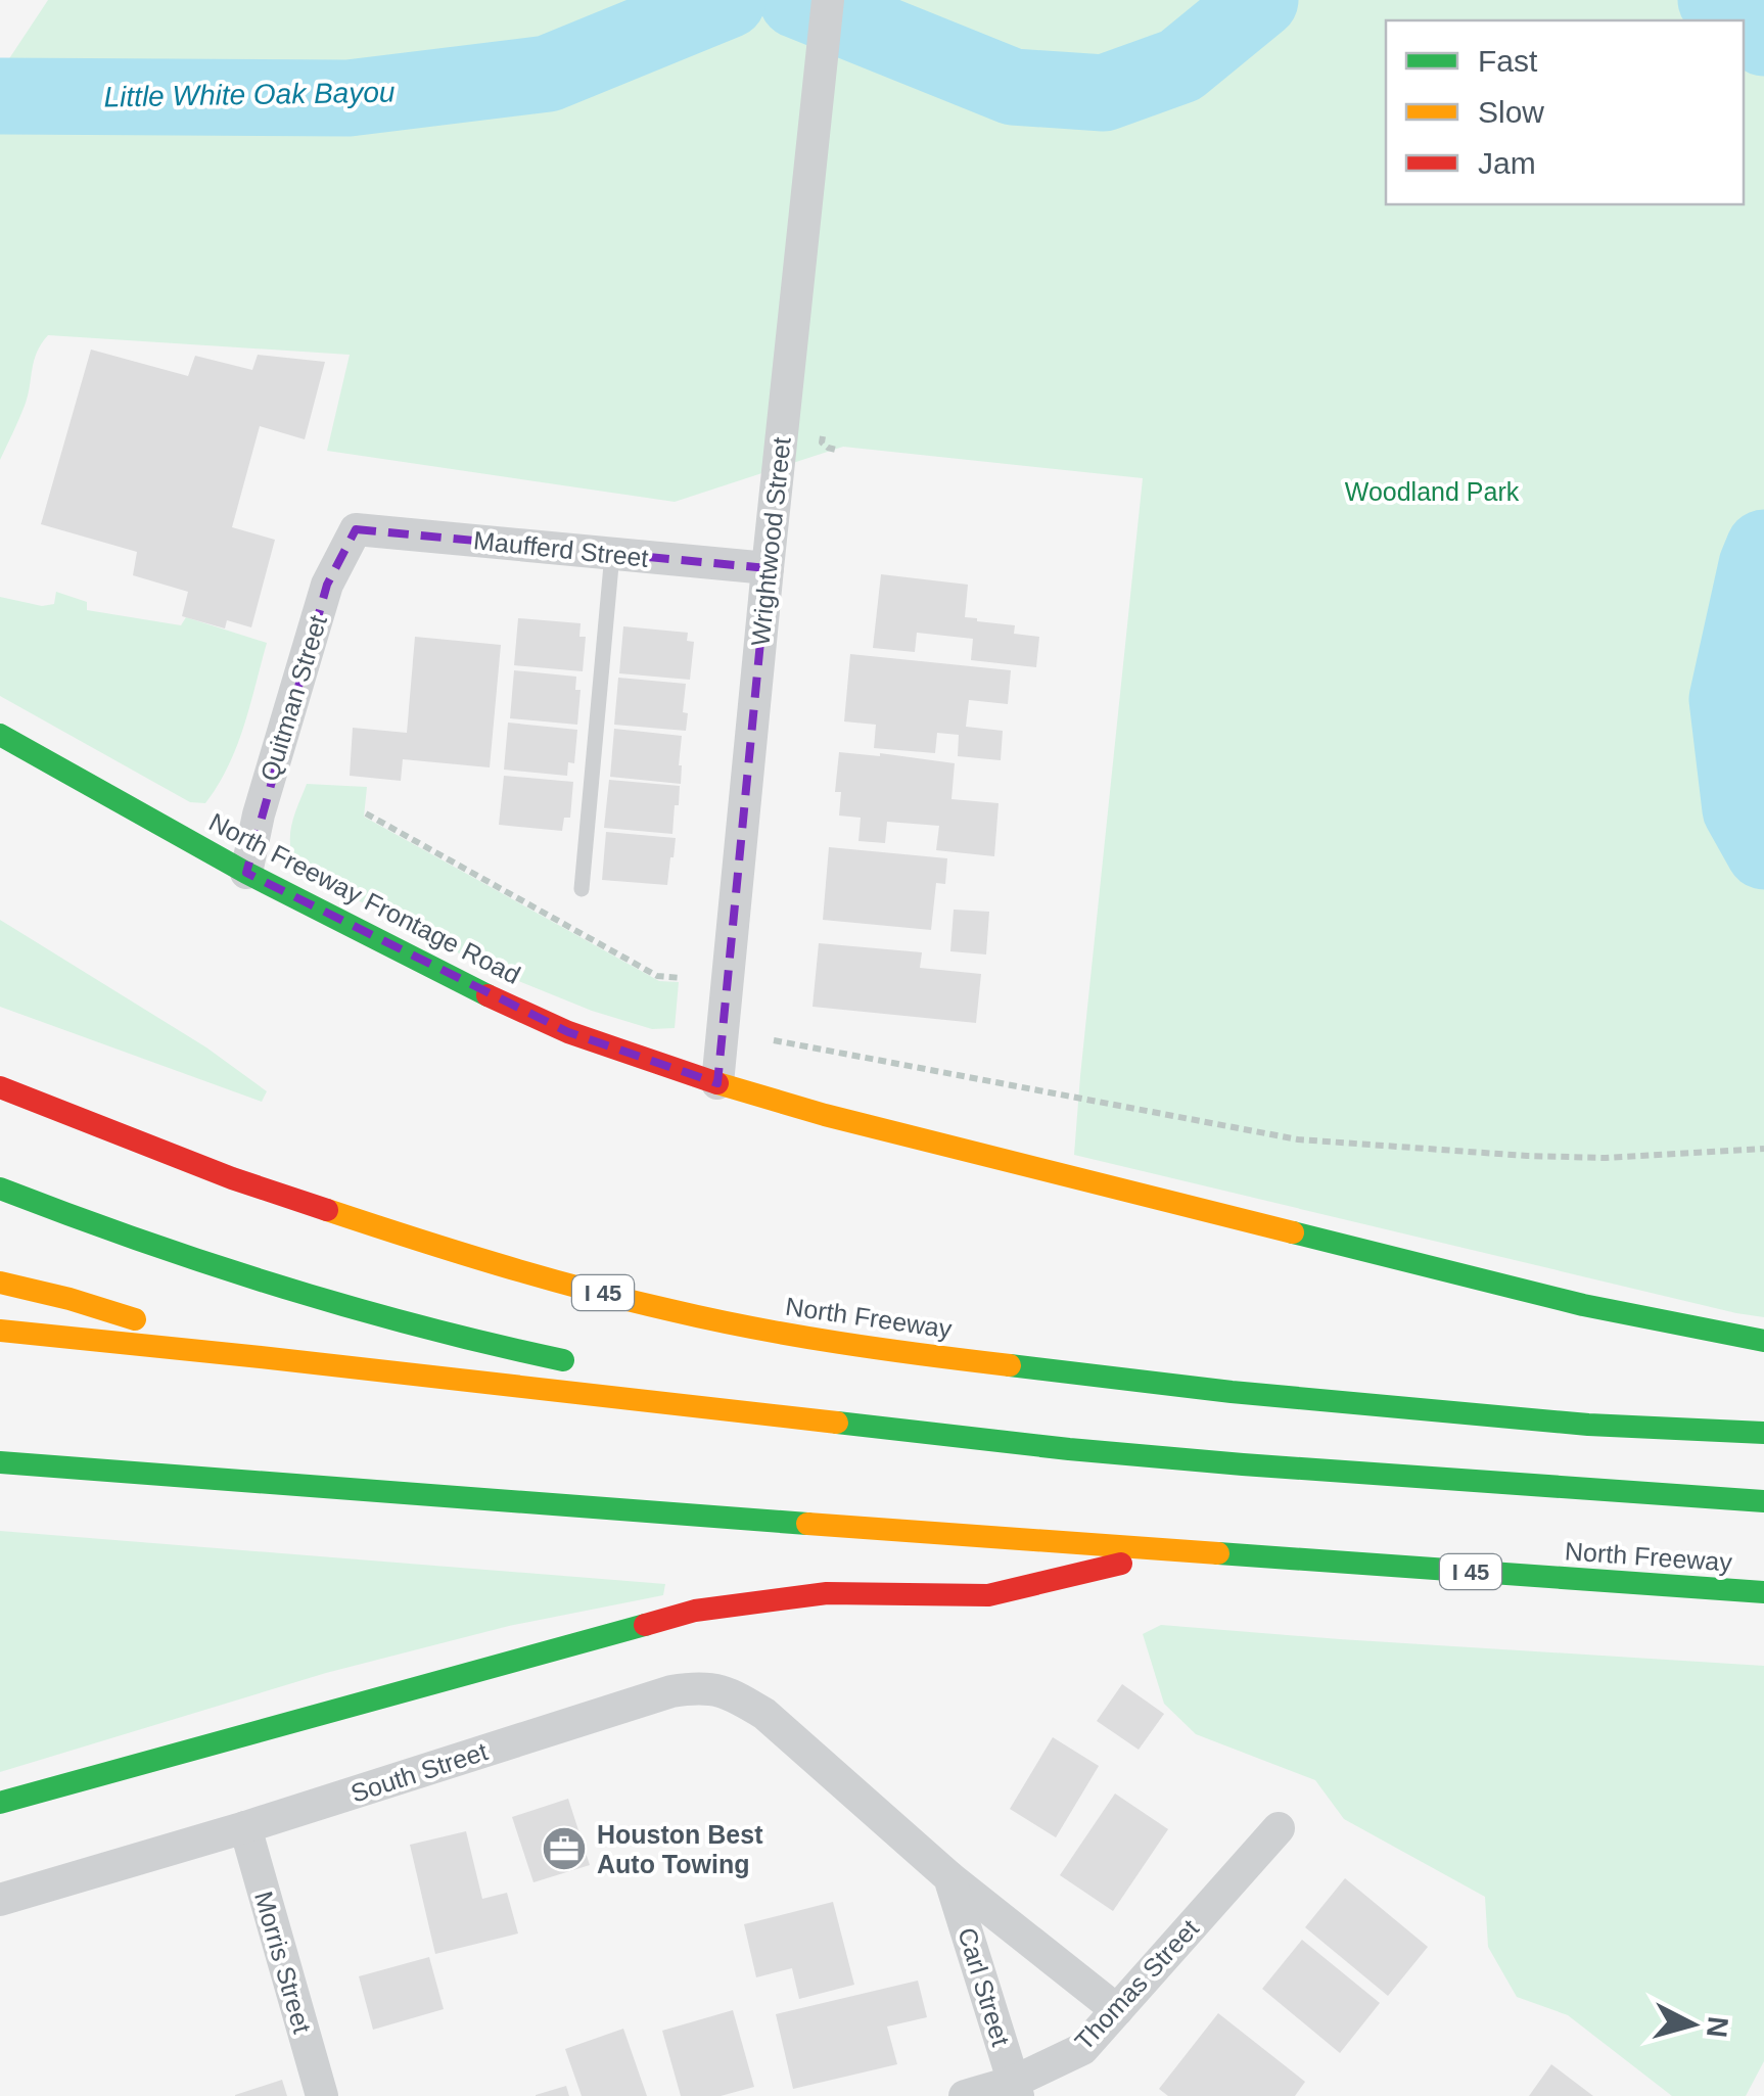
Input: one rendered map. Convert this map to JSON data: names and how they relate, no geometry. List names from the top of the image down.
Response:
{
  "streets": {
    "main road": ["North Freeway Frontage Road", "I 45", "North Freeway"],
    "street": [
      "Wrightwood Street",
      "Maufferd Street",
      "Quitman Street",
      "South Street",
      "Morris Street",
      "Thomas Street",
      "Carl Street"
    ]
  },
  "crossings": [
    ["Wrightwood Street", "Maufferd Street"],
    ["Wrightwood Street", "North Freeway Frontage Road"],
    ["Maufferd Street", "Quitman Street"],
    ["Quitman Street", "North Freeway Frontage Road"],
    ["South Street", "Morris Street"],
    ["South Street", "Carl Street"],
    ["Thomas Street", "Carl Street"]
  ],
  "water": ["Little White Oak Bayou"],
  "parks": ["Woodland Park"],
  "places": {
    "office": ["Houston Best Auto Towing"]
  },
  "legend": ["Fast", "Slow", "Jam"],
  "north": "right"
}
